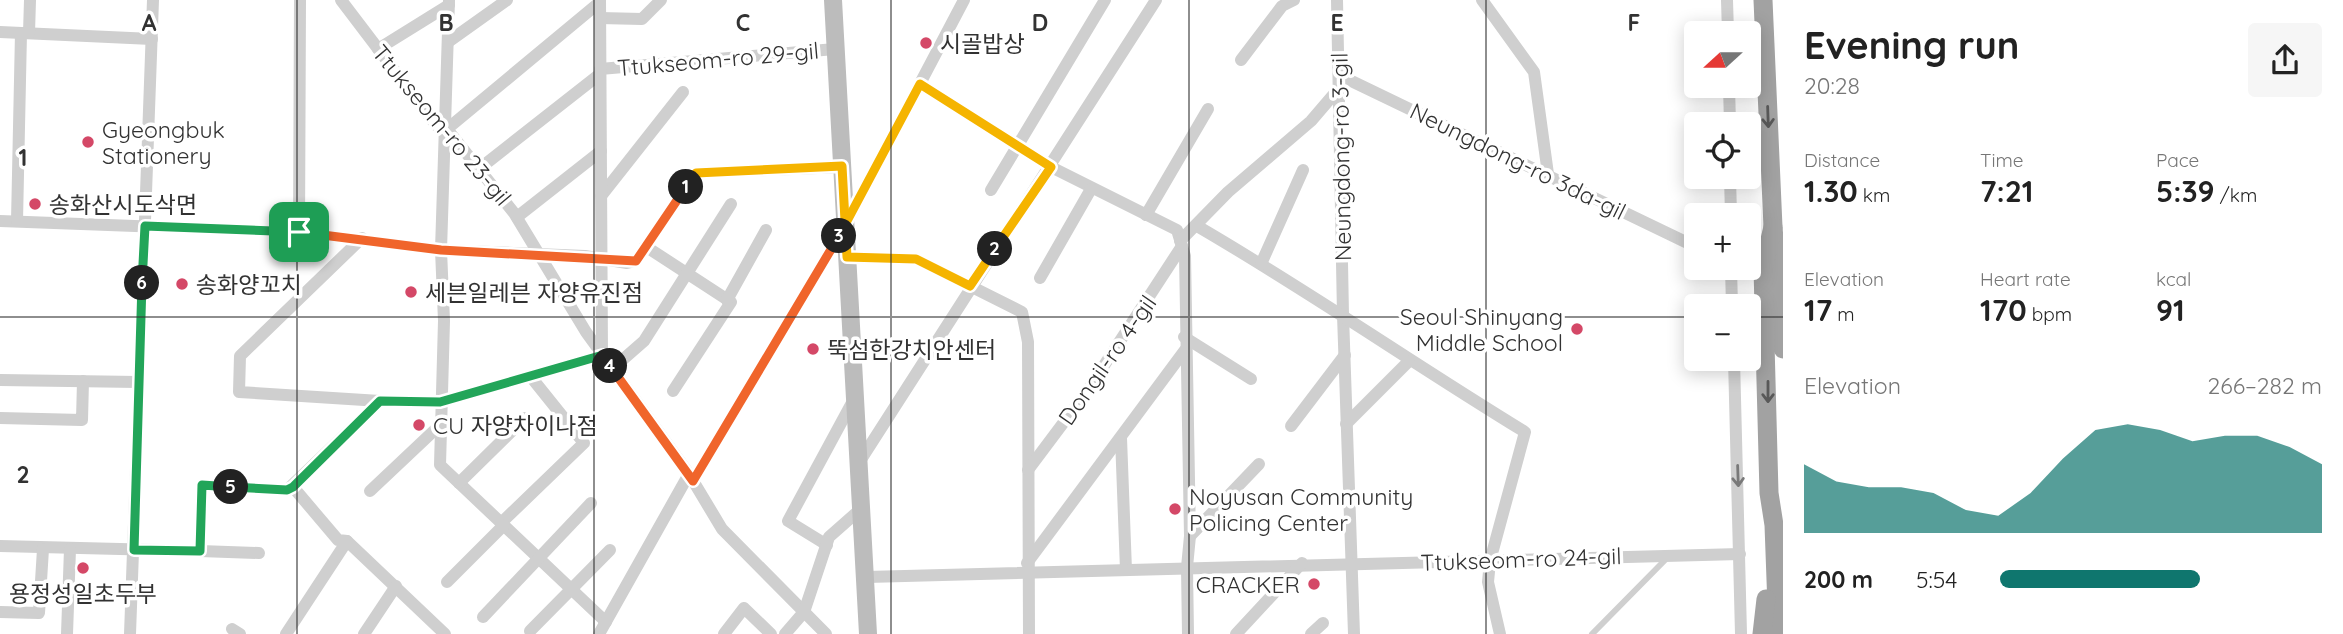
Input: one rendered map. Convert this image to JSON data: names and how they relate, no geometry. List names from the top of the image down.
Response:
{
  "streets": {
    "street": [
      "Ttukseom-ro 29-gil",
      "Ttukseom-ro 23-gil",
      "Neungdong-ro 3-gil",
      "Neungdong-ro 3da-gil",
      "Dongil-ro 4-gil",
      "Ttukseom-ro 24-gil"
    ]
  },
  "crossings": [
    ["Ttukseom-ro 29-gil", "Ttukseom-ro 23-gil"],
    ["Neungdong-ro 3-gil", "Neungdong-ro 3da-gil"],
    ["Neungdong-ro 3-gil", "Dongil-ro 4-gil"],
    ["Neungdong-ro 3-gil", "Ttukseom-ro 24-gil"],
    ["Neungdong-ro 3da-gil", "Dongil-ro 4-gil"],
    ["Dongil-ro 4-gil", "Ttukseom-ro 24-gil"]
  ],
  "places": [
    "시골밥상",
    "Gyeongbuk Stationery",
    "송화산시도삭면",
    "송화양꼬치",
    "세븐일레븐 자양유진점",
    "Seoul Shinyang Middle School",
    "뚝섬한강치안센터",
    "CU 자양차이나점",
    "Noyusan Community Policing Center",
    "용정성일초두부",
    "CRACKER"
  ],
  "north": "left",
  "page": {
    "heading": ["Evening run", "20:28"],
    "map_buttons": ["+", "−"],
    "stats": [
      ["Distance", "1.30 km"],
      ["Time", "7:21"],
      ["Pace", "5:39 /km"],
      ["Elevation", "17 m"],
      ["Heart rate", "170 bpm"],
      ["kcal", "91"]
    ],
    "pins": [
      "1",
      "3",
      "2",
      "6",
      "4",
      "5"
    ],
    "chart": ["Elevation", "266–282 m"],
    "list": [
      {
        "name": "200 m",
        "note": "5:54"
      }
    ]
  },
  "grid": {
    "columns": [
      "A",
      "B",
      "C",
      "D",
      "E",
      "F"
    ],
    "rows": ["1", "2"]
  }
}
